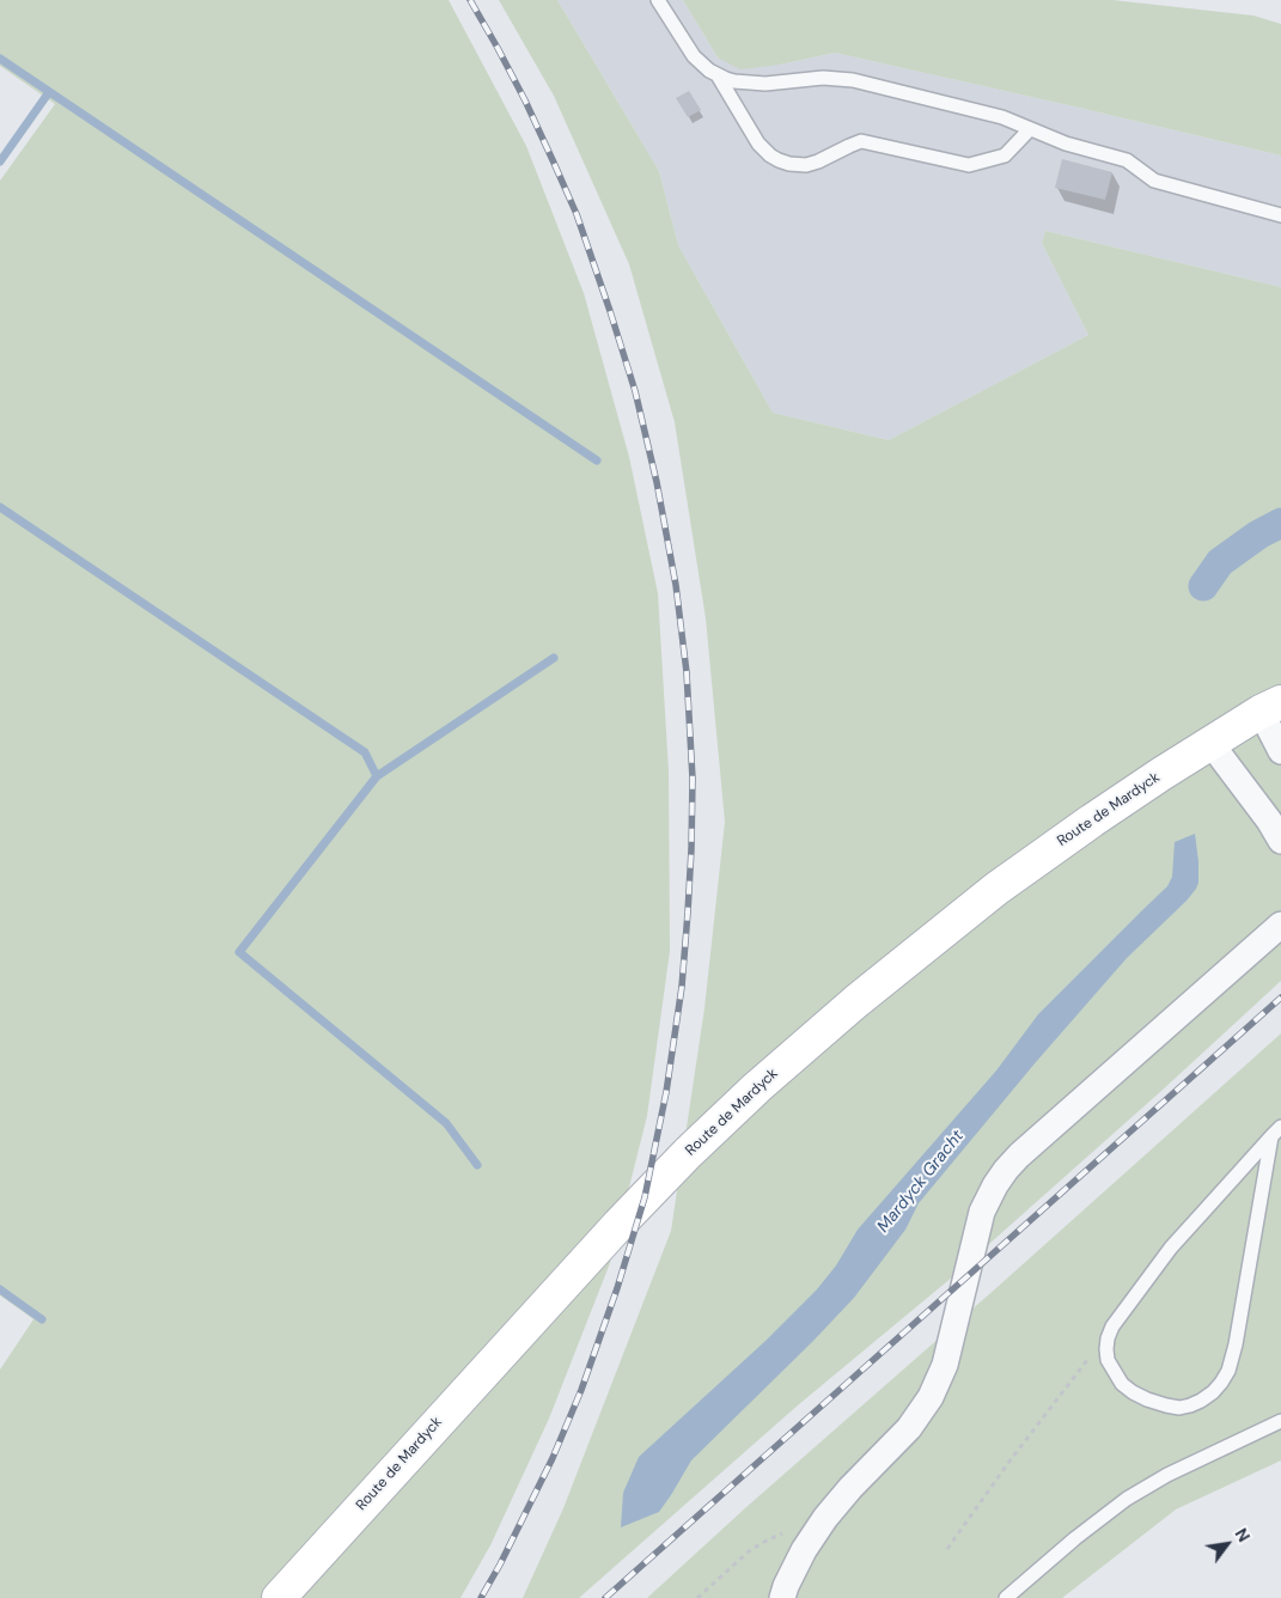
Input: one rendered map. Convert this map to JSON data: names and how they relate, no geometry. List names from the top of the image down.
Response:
{
  "streets": {
    "main road": ["Route de Mardyck"]
  },
  "water": ["Mardyck Gracht"],
  "north": "top right"
}
